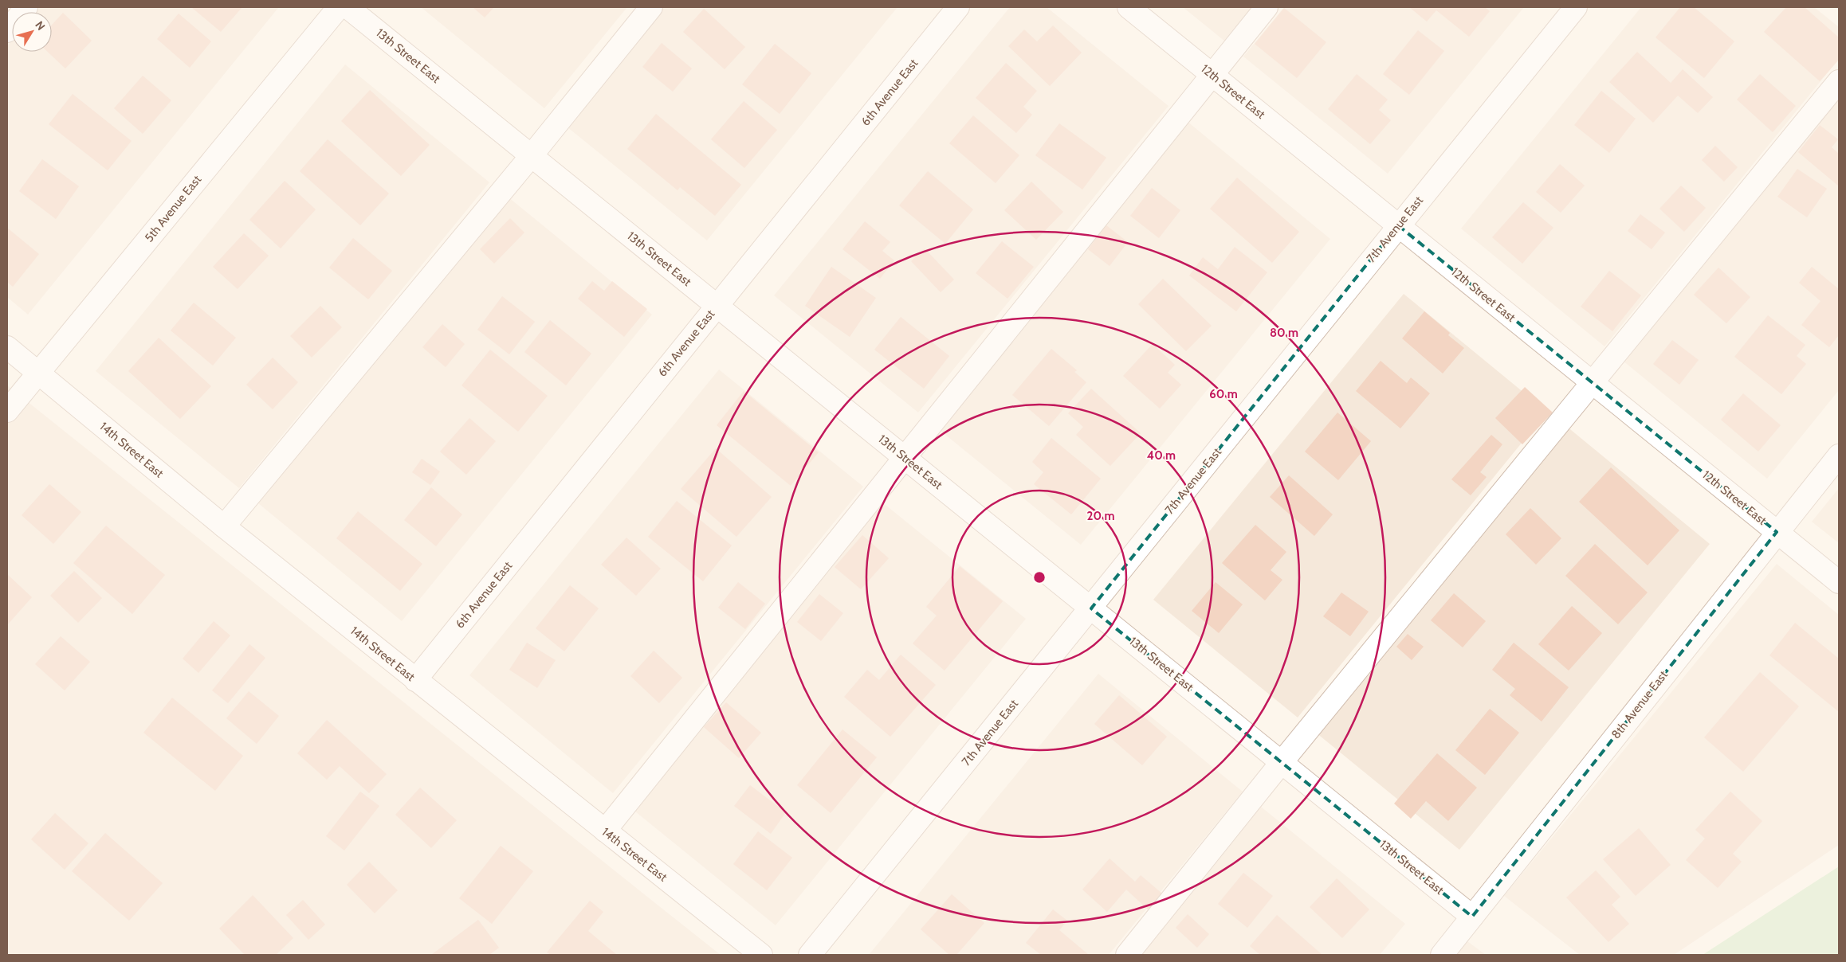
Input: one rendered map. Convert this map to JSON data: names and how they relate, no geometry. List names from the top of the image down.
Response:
{
  "streets": {
    "street": [
      "13th Street East",
      "12th Street East",
      "6th Avenue East",
      "5th Avenue East",
      "7th Avenue East",
      "14th Street East",
      "8th Avenue East"
    ]
  },
  "crossings": [
    ["13th Street East", "6th Avenue East"],
    ["13th Street East", "7th Avenue East"],
    ["13th Street East", "8th Avenue East"],
    ["12th Street East", "7th Avenue East"],
    ["12th Street East", "8th Avenue East"],
    ["6th Avenue East", "14th Street East"],
    ["5th Avenue East", "14th Street East"]
  ],
  "north": "top right",
  "rings": [
    "80 m",
    "60 m",
    "40 m",
    "20 m"
  ]
}
